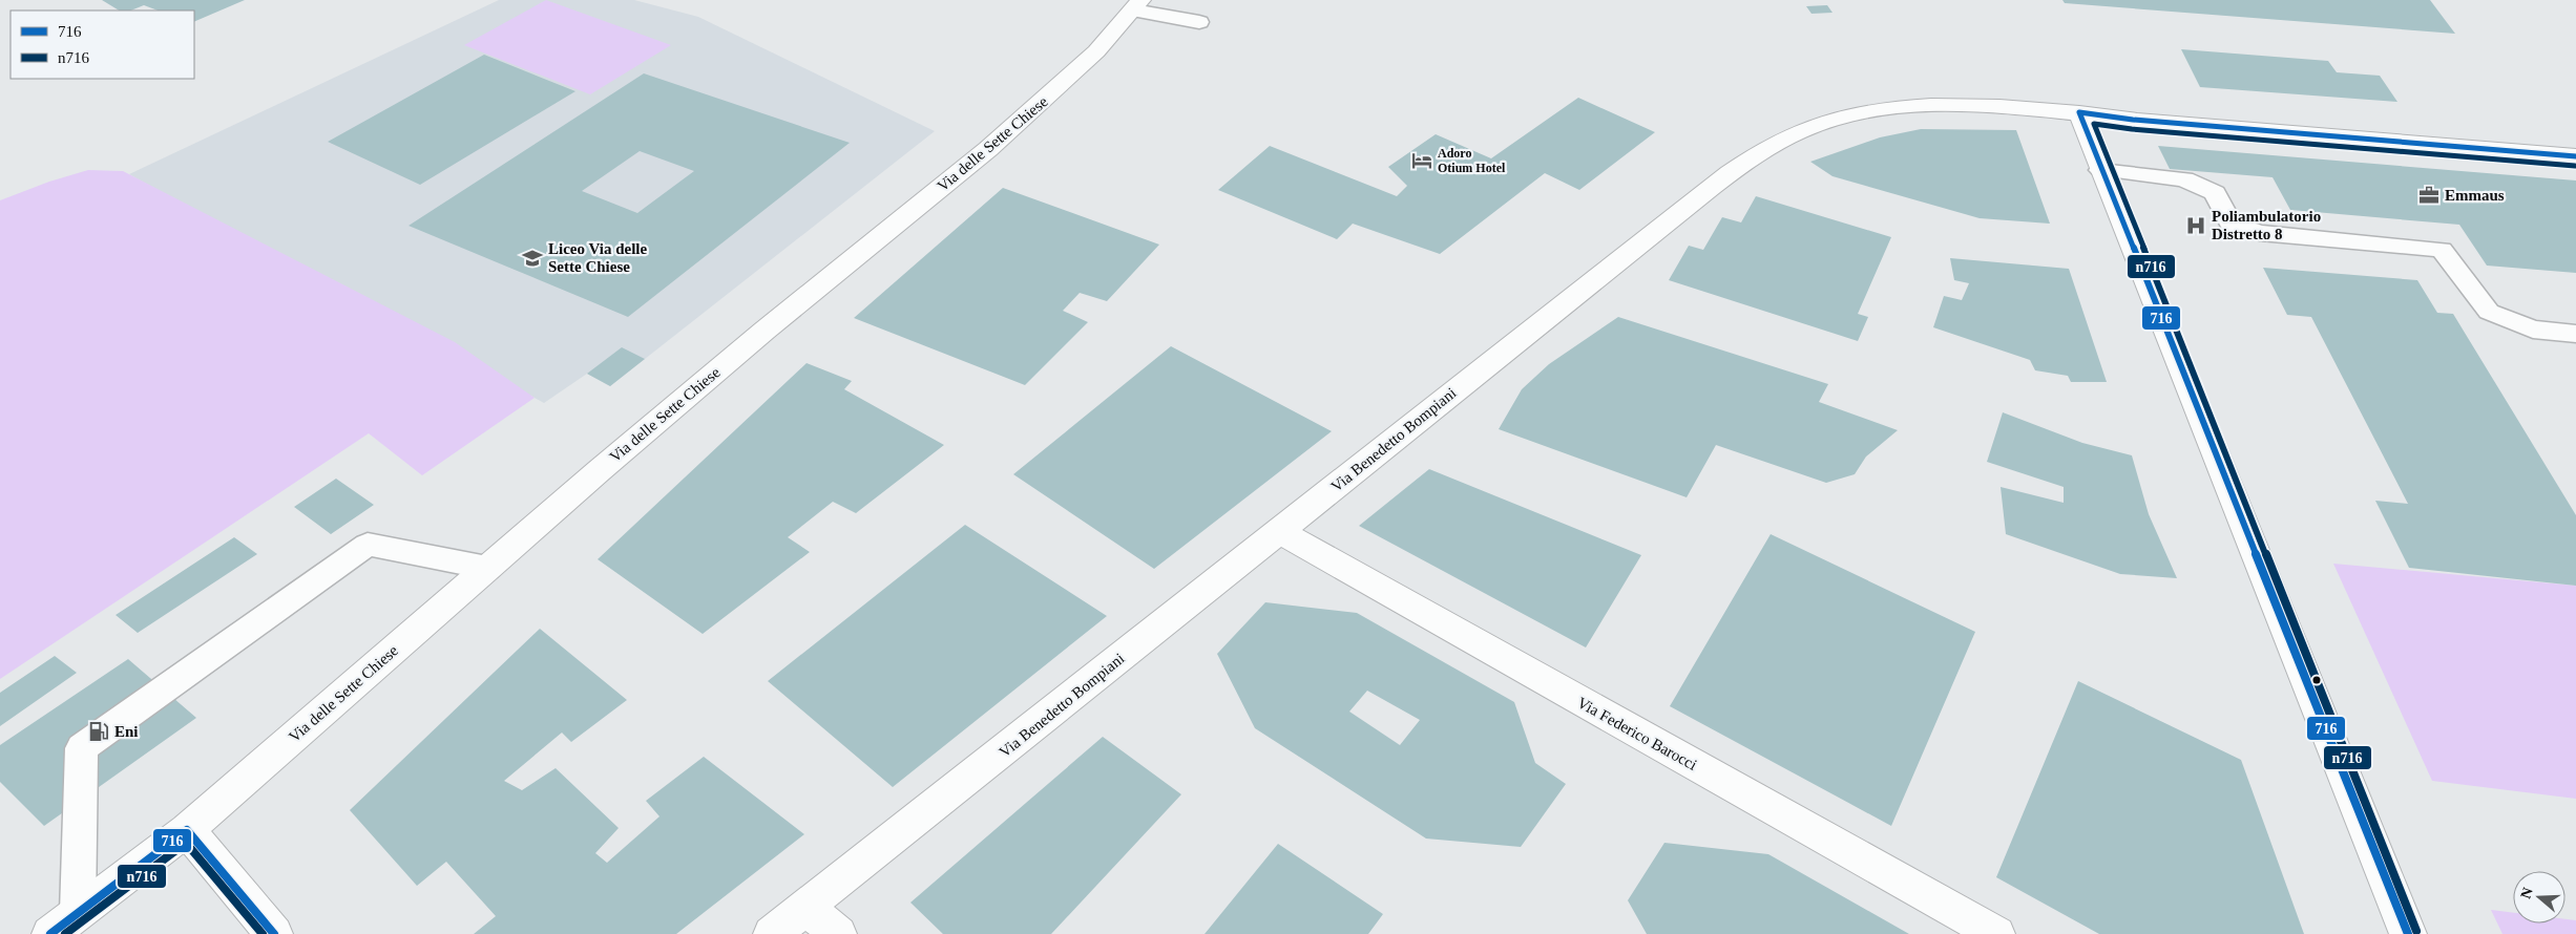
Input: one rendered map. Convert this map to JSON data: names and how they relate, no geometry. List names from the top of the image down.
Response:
{
  "streets": {
    "street": ["Via delle Sette Chiese", "Via Benedetto Bompiani", "Via Federico Barocci"]
  },
  "crossings": [
    ["Via Benedetto Bompiani", "Via Federico Barocci"]
  ],
  "places": {
    "hotel": ["Adoro Otium Hotel"],
    "office": ["Emmaus"],
    "hospital": ["Poliambulatorio Distretto 8"],
    "school or university": ["Liceo Via delle Sette Chiese"],
    "fuel station": ["Eni"]
  },
  "lines": ["transit line 716", "transit line n716"],
  "legend": ["716", "n716"],
  "north": "left"
}
